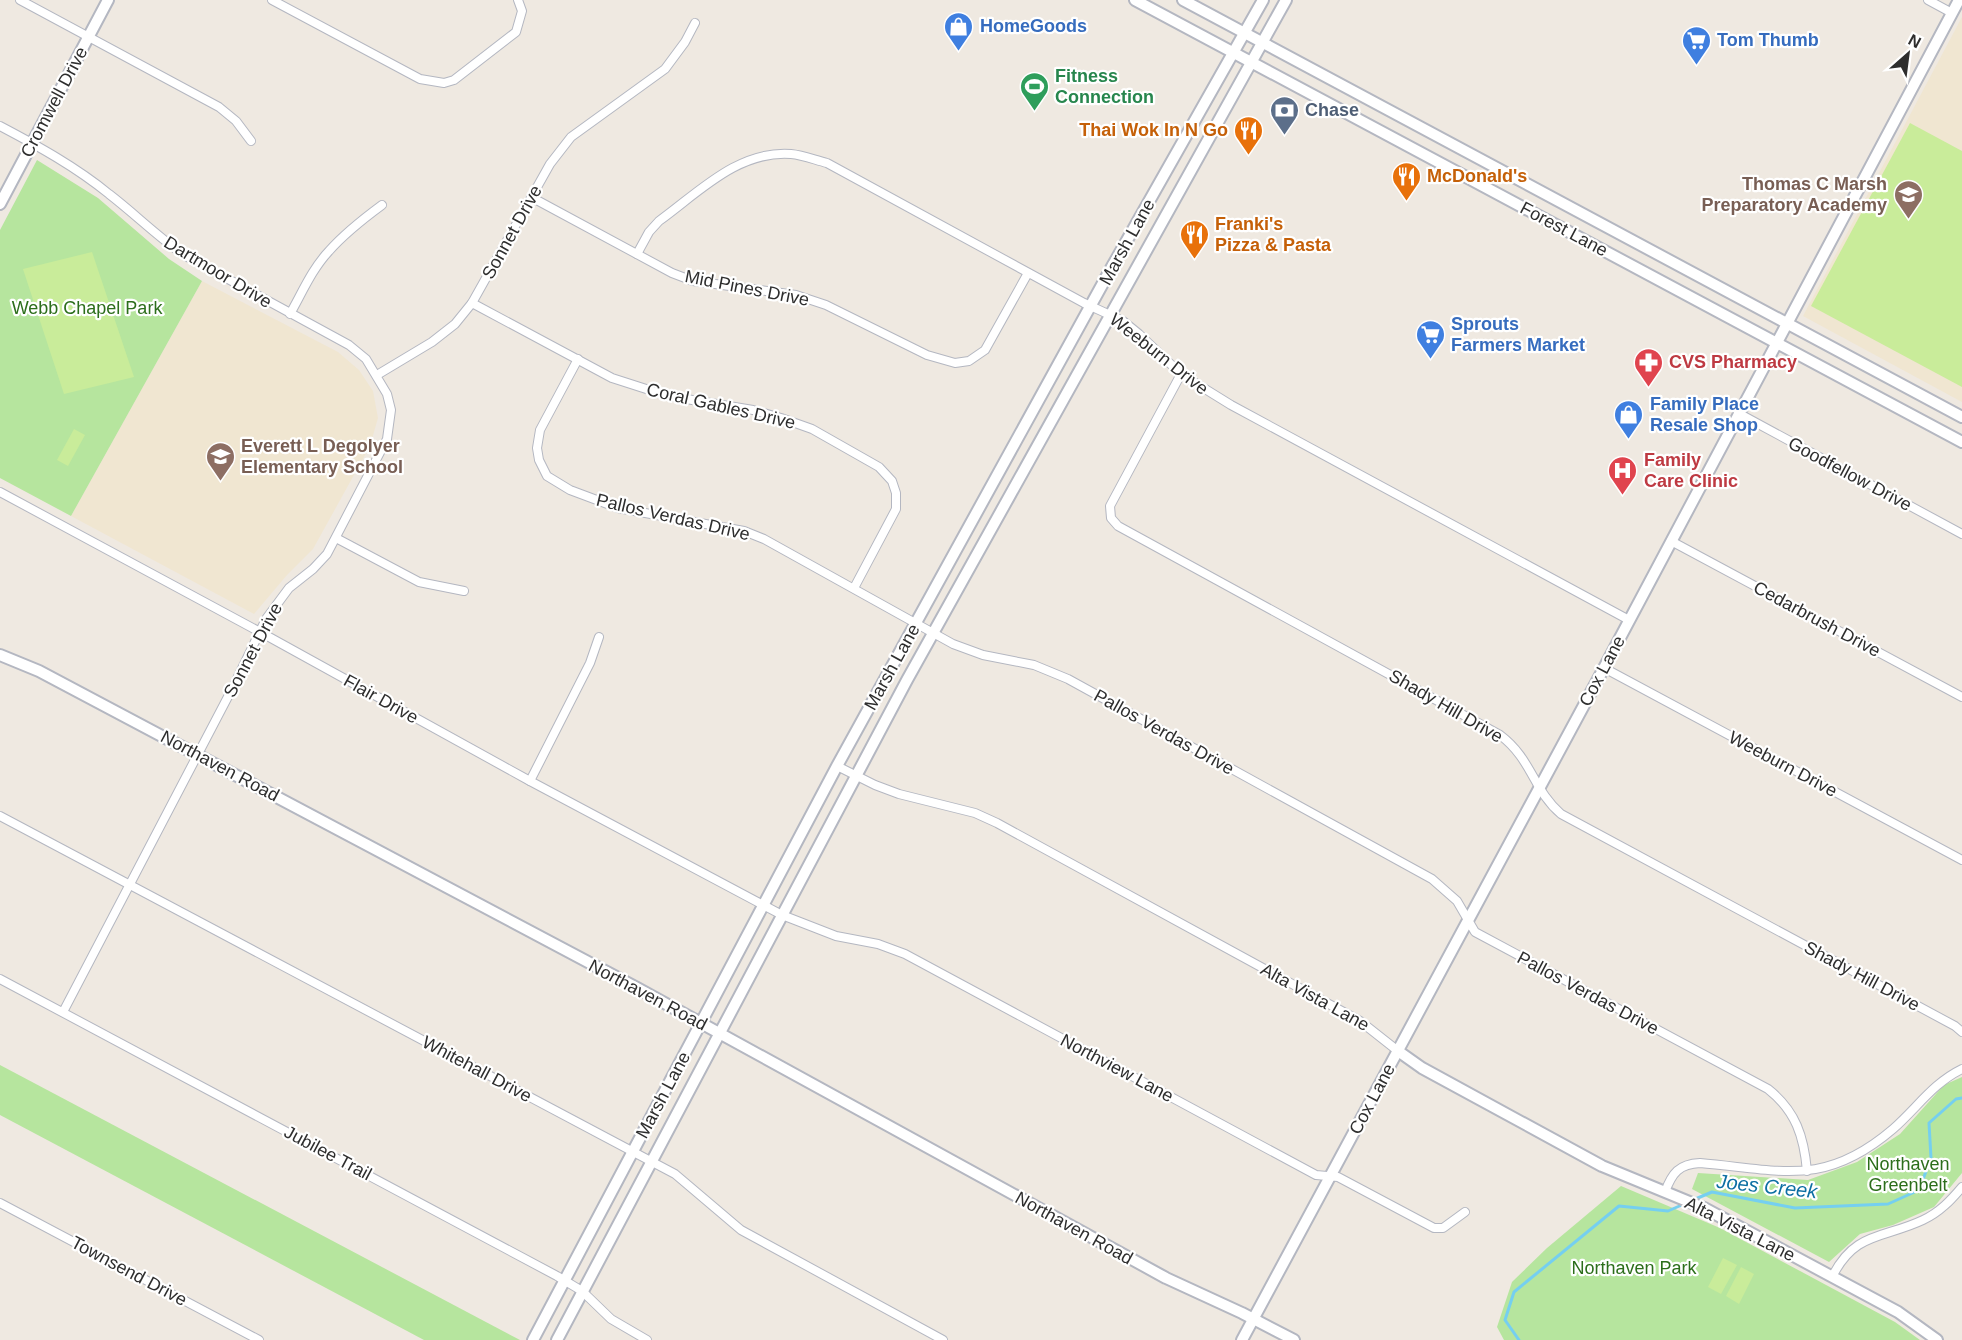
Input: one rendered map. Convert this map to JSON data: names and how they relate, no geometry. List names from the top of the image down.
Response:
{
  "streets": {
    "main road": [
      "Cromwell Drive",
      "Forest Lane",
      "Marsh Lane",
      "Cox Lane",
      "Northaven Road",
      "Alta Vista Lane"
    ],
    "street": [
      "Sonnet Drive",
      "Dartmoor Drive",
      "Mid Pines Drive",
      "Weeburn Drive",
      "Coral Gables Drive",
      "Goodfellow Drive",
      "Pallos Verdas Drive",
      "Cedarbrush Drive",
      "Flair Drive",
      "Shady Hill Drive",
      "Northview Lane",
      "Whitehall Drive",
      "Jubilee Trail",
      "Townsend Drive"
    ]
  },
  "crossings": [
    ["Cromwell Drive", "Dartmoor Drive"],
    ["Forest Lane", "Marsh Lane"],
    ["Forest Lane", "Cox Lane"],
    ["Sonnet Drive", "Dartmoor Drive"],
    ["Sonnet Drive", "Mid Pines Drive"],
    ["Sonnet Drive", "Coral Gables Drive"],
    ["Sonnet Drive", "Flair Drive"],
    ["Sonnet Drive", "Northaven Road"],
    ["Sonnet Drive", "Whitehall Drive"],
    ["Sonnet Drive", "Jubilee Trail"],
    ["Marsh Lane", "Weeburn Drive"],
    ["Marsh Lane", "Pallos Verdas Drive"],
    ["Marsh Lane", "Flair Drive"],
    ["Marsh Lane", "Northaven Road"],
    ["Marsh Lane", "Alta Vista Lane"],
    ["Marsh Lane", "Northview Lane"],
    ["Marsh Lane", "Whitehall Drive"],
    ["Marsh Lane", "Jubilee Trail"],
    ["Mid Pines Drive", "Weeburn Drive"],
    ["Weeburn Drive", "Cox Lane"],
    ["Weeburn Drive", "Shady Hill Drive"],
    ["Coral Gables Drive", "Pallos Verdas Drive"],
    ["Goodfellow Drive", "Cox Lane"],
    ["Pallos Verdas Drive", "Cox Lane"],
    ["Cedarbrush Drive", "Cox Lane"],
    ["Cox Lane", "Shady Hill Drive"],
    ["Cox Lane", "Northaven Road"],
    ["Cox Lane", "Alta Vista Lane"],
    ["Cox Lane", "Northview Lane"],
    ["Flair Drive", "Northview Lane"]
  ],
  "water": ["Joes Creek"],
  "parks": ["Webb Chapel Park", "Northaven Greenbelt", "Northaven Park"],
  "places": {
    "shop": ["HomeGoods", "Family Place Resale Shop"],
    "supermarket": ["Tom Thumb", "Sprouts Farmers Market"],
    "sports": ["Fitness Connection"],
    "bank": ["Chase"],
    "restaurant": ["Thai Wok In N Go", "McDonald's", "Franki's Pizza & Pasta"],
    "school or university": ["Thomas C Marsh Preparatory Academy", "Everett L Degolyer Elementary School"],
    "pharmacy": ["CVS Pharmacy"],
    "hospital": ["Family Care Clinic"]
  },
  "north": "top right"
}
